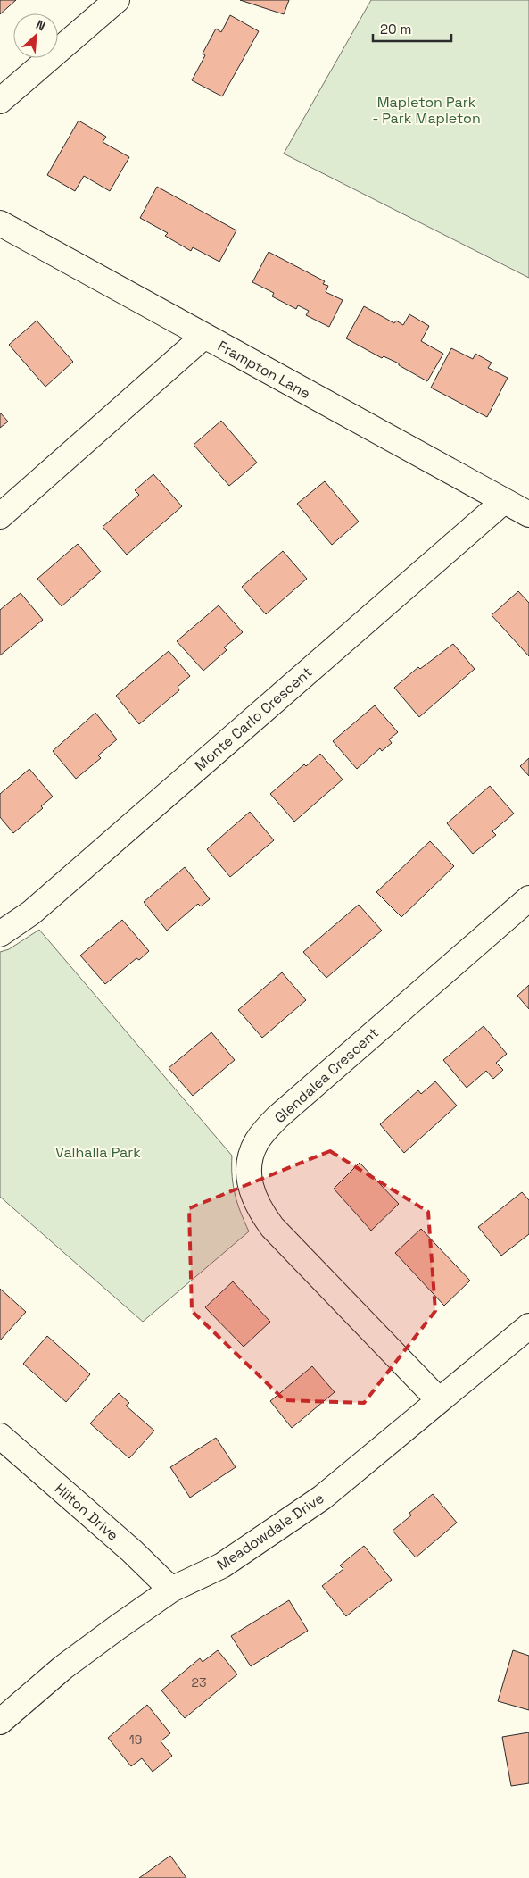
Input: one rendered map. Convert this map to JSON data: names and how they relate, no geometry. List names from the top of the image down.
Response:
{
  "streets": {
    "street": [
      "Frampton Lane",
      "Monte Carlo Crescent",
      "Glendalea Crescent",
      "Hilton Drive",
      "Meadowdale Drive"
    ]
  },
  "crossings": [
    ["Frampton Lane", "Monte Carlo Crescent"],
    ["Glendalea Crescent", "Meadowdale Drive"],
    ["Hilton Drive", "Meadowdale Drive"]
  ],
  "parks": ["Mapleton Park - Park Mapleton", "Valhalla Park"],
  "house_numbers": ["23", "19"],
  "scale_bar": "20 m",
  "north": "top right"
}
